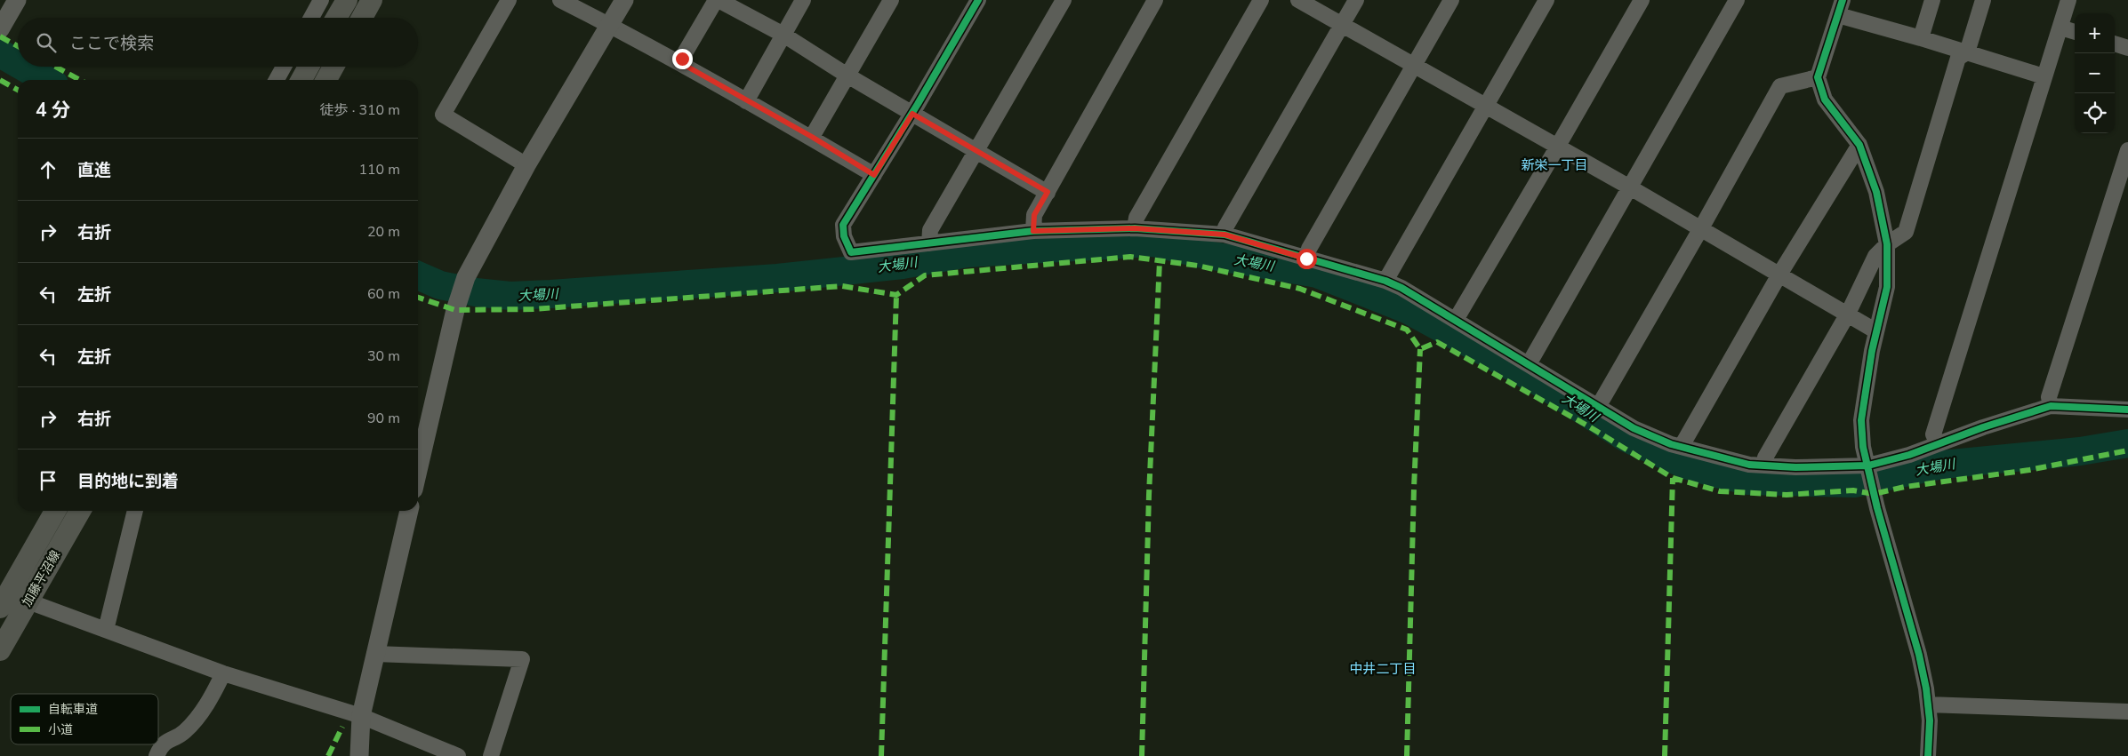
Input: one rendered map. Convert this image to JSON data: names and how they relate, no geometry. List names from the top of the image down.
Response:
{
  "streets": {
    "main road": ["加藤平沼線"]
  },
  "districts": ["新栄一丁目", "中井二丁目"],
  "water": ["大場川"],
  "legend": ["自転車道", "小道"],
  "page": {
    "map_buttons": ["+", "−"],
    "search": "ここで検索",
    "heading": ["4 分", "徒歩 · 310 m"],
    "list": [
      ["直進", "110 m"],
      ["右折", "20 m"],
      ["左折", "60 m"],
      ["左折", "30 m"],
      ["右折", "90 m"],
      "目的地に到着"
    ]
  }
}
